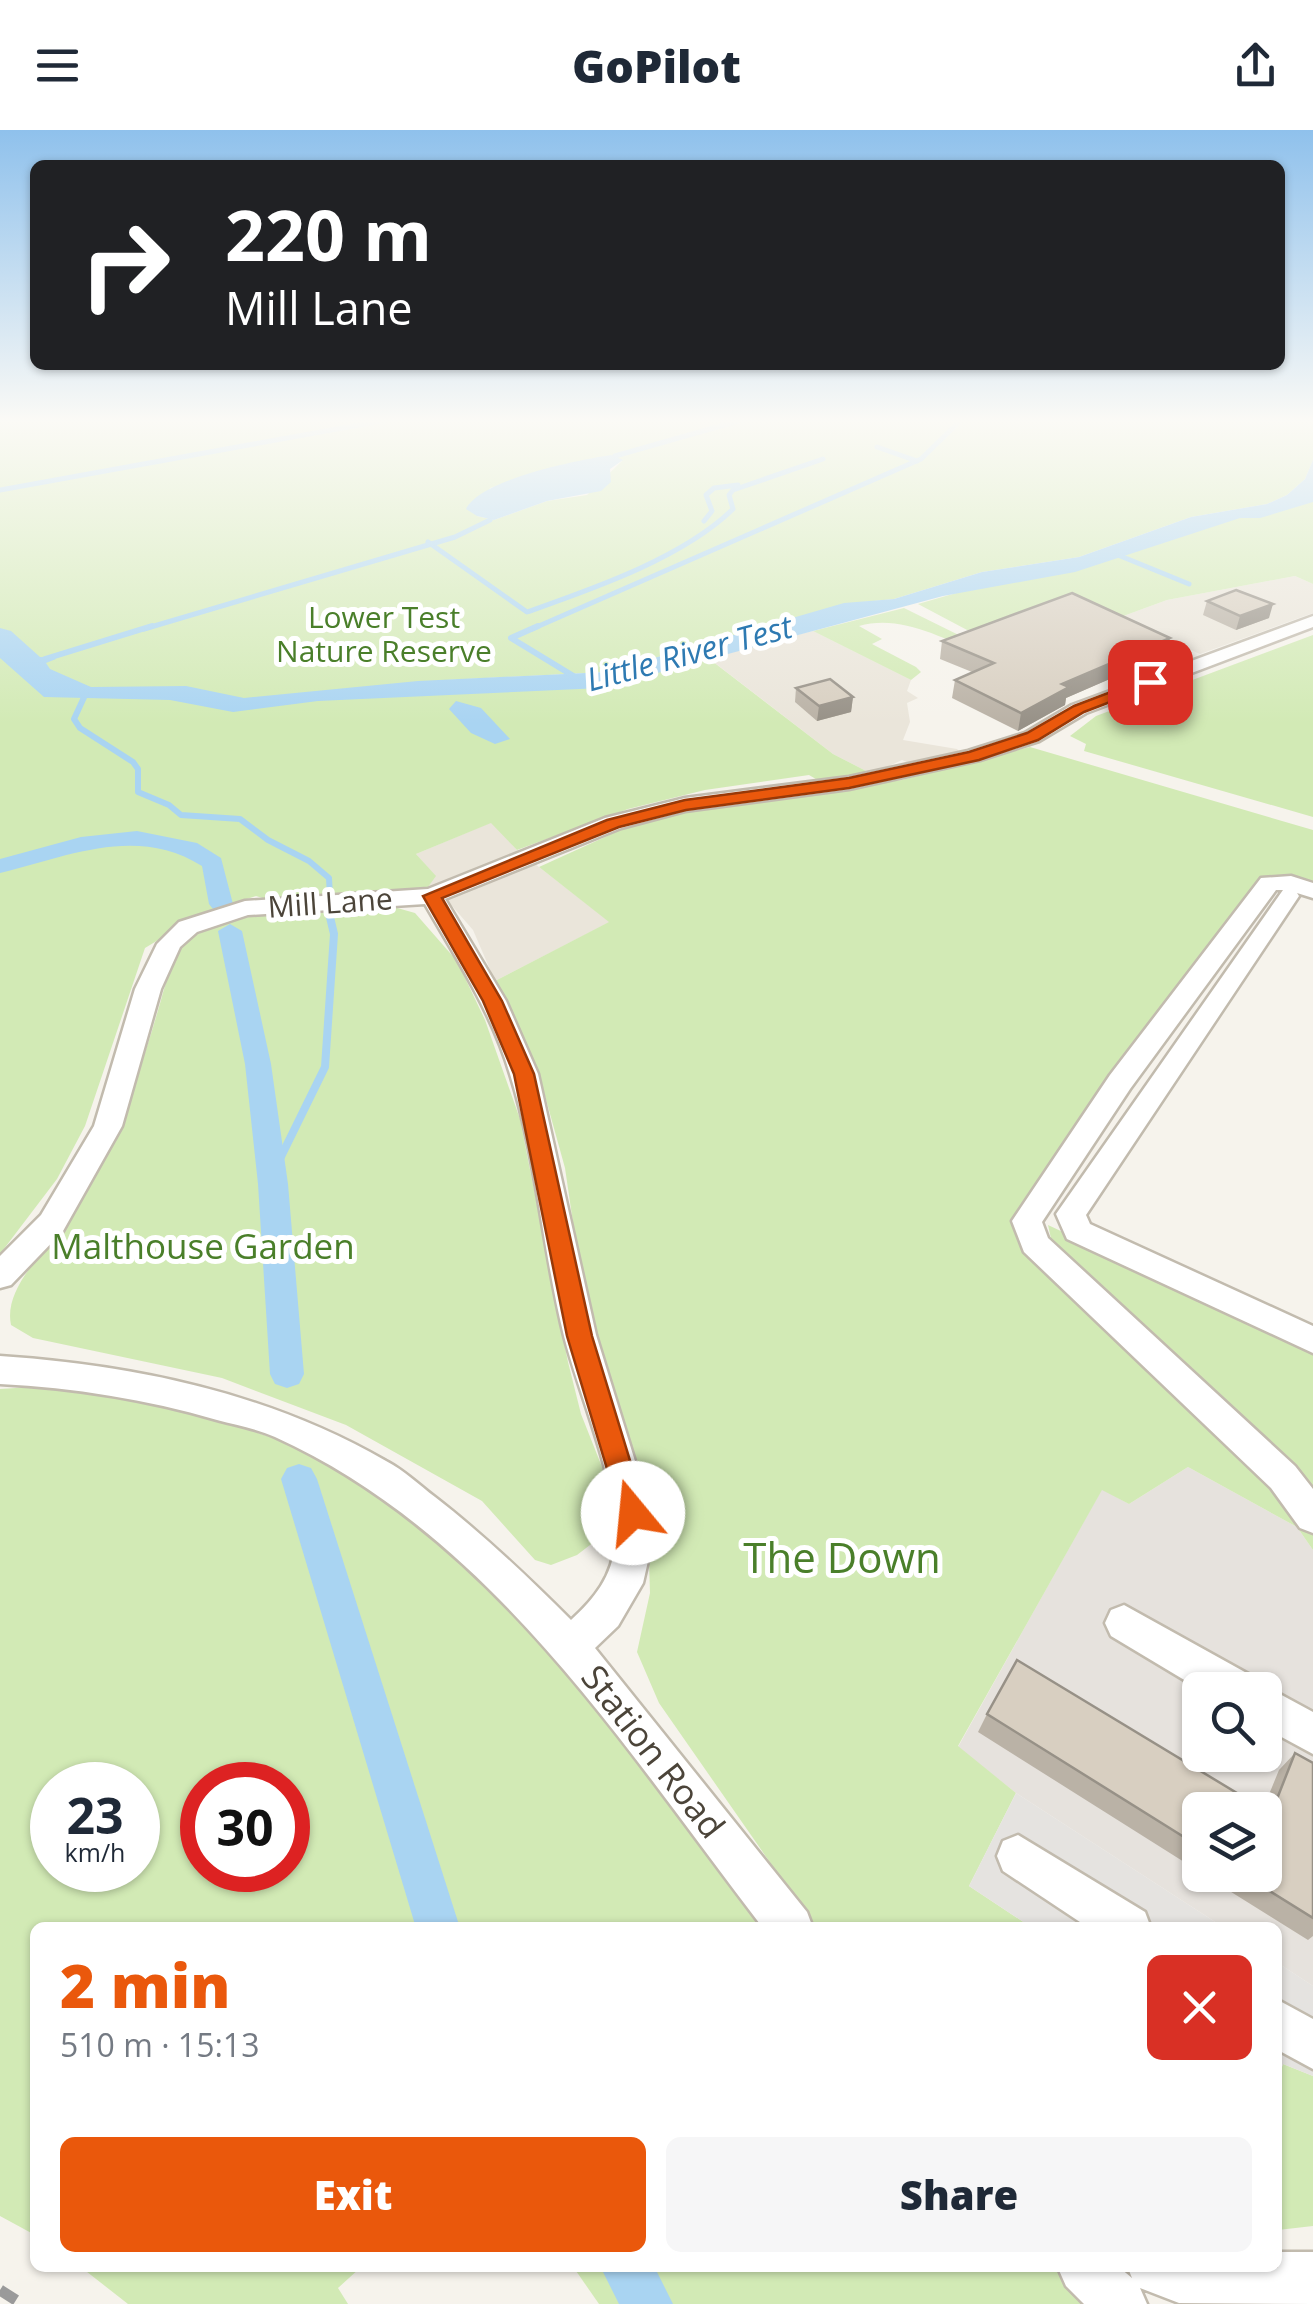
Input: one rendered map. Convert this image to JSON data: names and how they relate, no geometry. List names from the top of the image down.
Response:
{
  "streets": {
    "street": ["Mill Lane", "Station Road"]
  },
  "crossings": [
    ["Mill Lane", "Station Road"]
  ],
  "water": ["Little River Test"],
  "parks": ["Lower Test Nature Reserve", "Malthouse Garden", "The Down"],
  "page": {
    "header": "GoPilot",
    "turn": ["220 m", "Mill Lane"],
    "speed": "23 km/h",
    "limit": "30",
    "heading": ["2 min", "510 m · 15:13"],
    "buttons": ["Exit", "Share"]
  }
}
